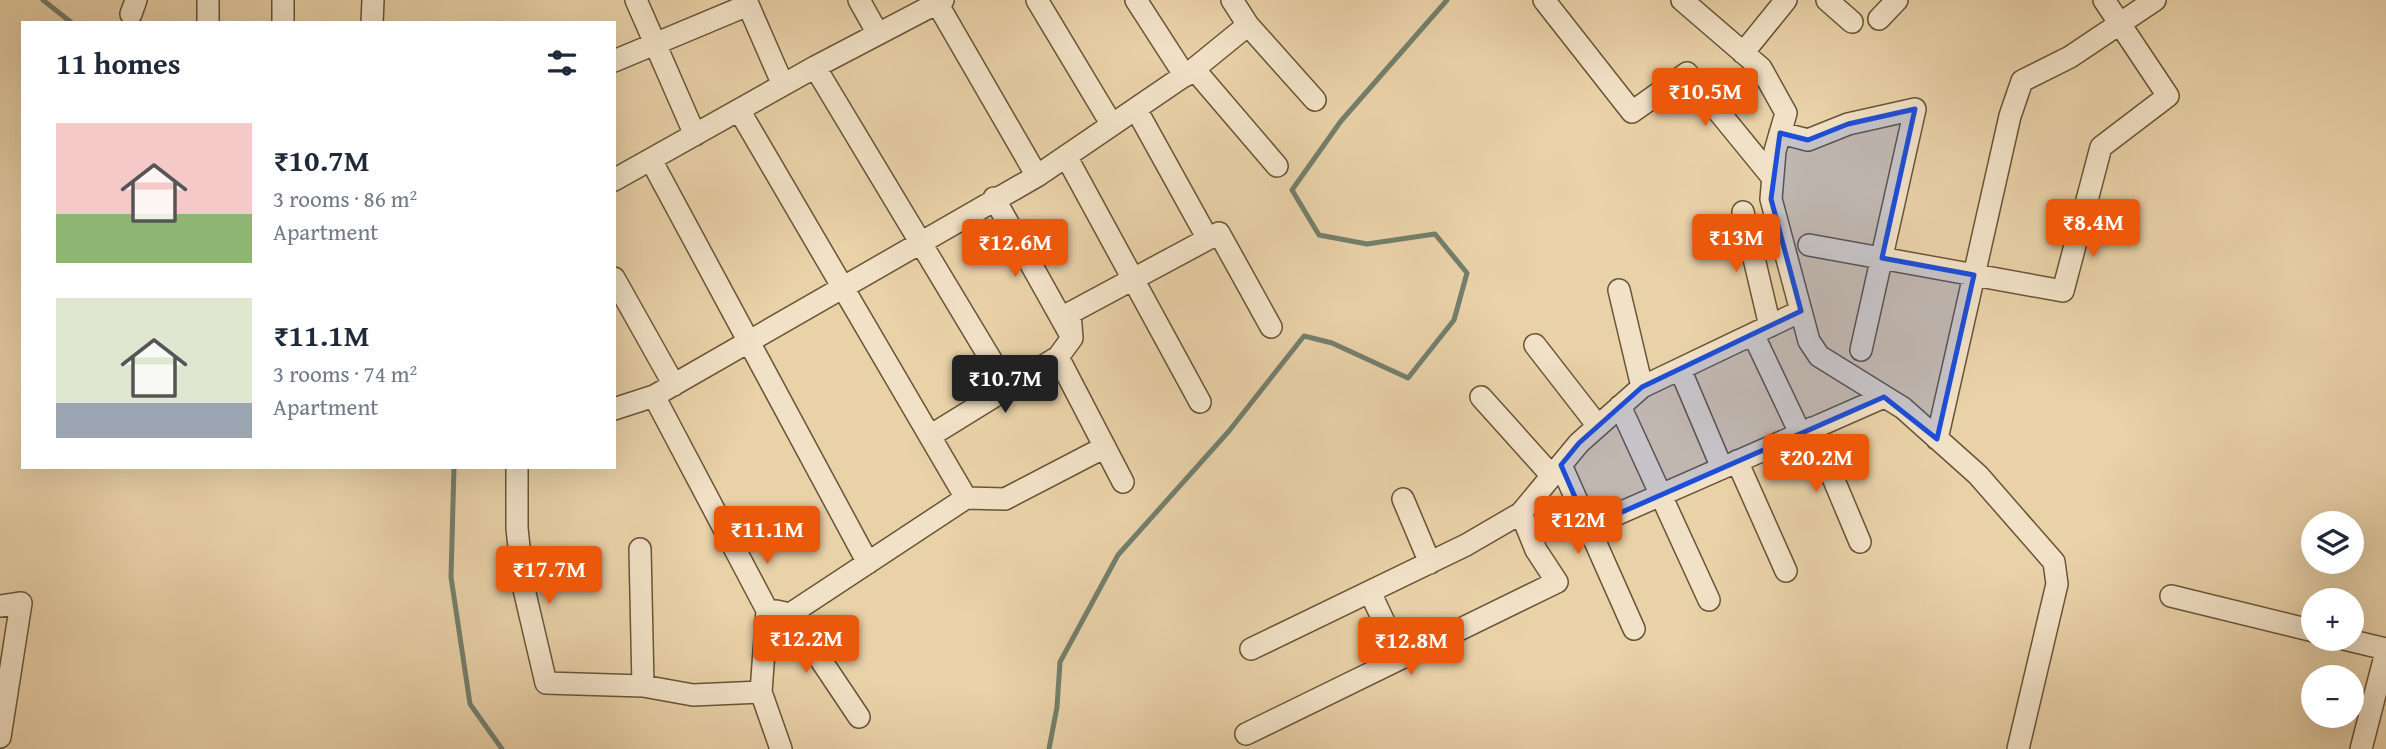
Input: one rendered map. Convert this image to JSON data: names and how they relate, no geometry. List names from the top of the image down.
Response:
{
  "page": {
    "heading": "11 homes",
    "price": [
      "₹10.5M",
      "₹8.4M",
      "₹13M",
      "₹12.6M",
      "₹10.7M",
      "₹20.2M",
      "₹12M",
      "₹11.1M",
      "₹17.7M",
      "₹12.2M",
      "₹12.8M"
    ],
    "list": [
      {
        "name": "₹10.7M",
        "note": "3 rooms · 86 m² · Apartment"
      },
      {
        "name": "₹11.1M",
        "note": "3 rooms · 74 m² · Apartment"
      }
    ],
    "map_buttons": ["+", "−"]
  }
}
